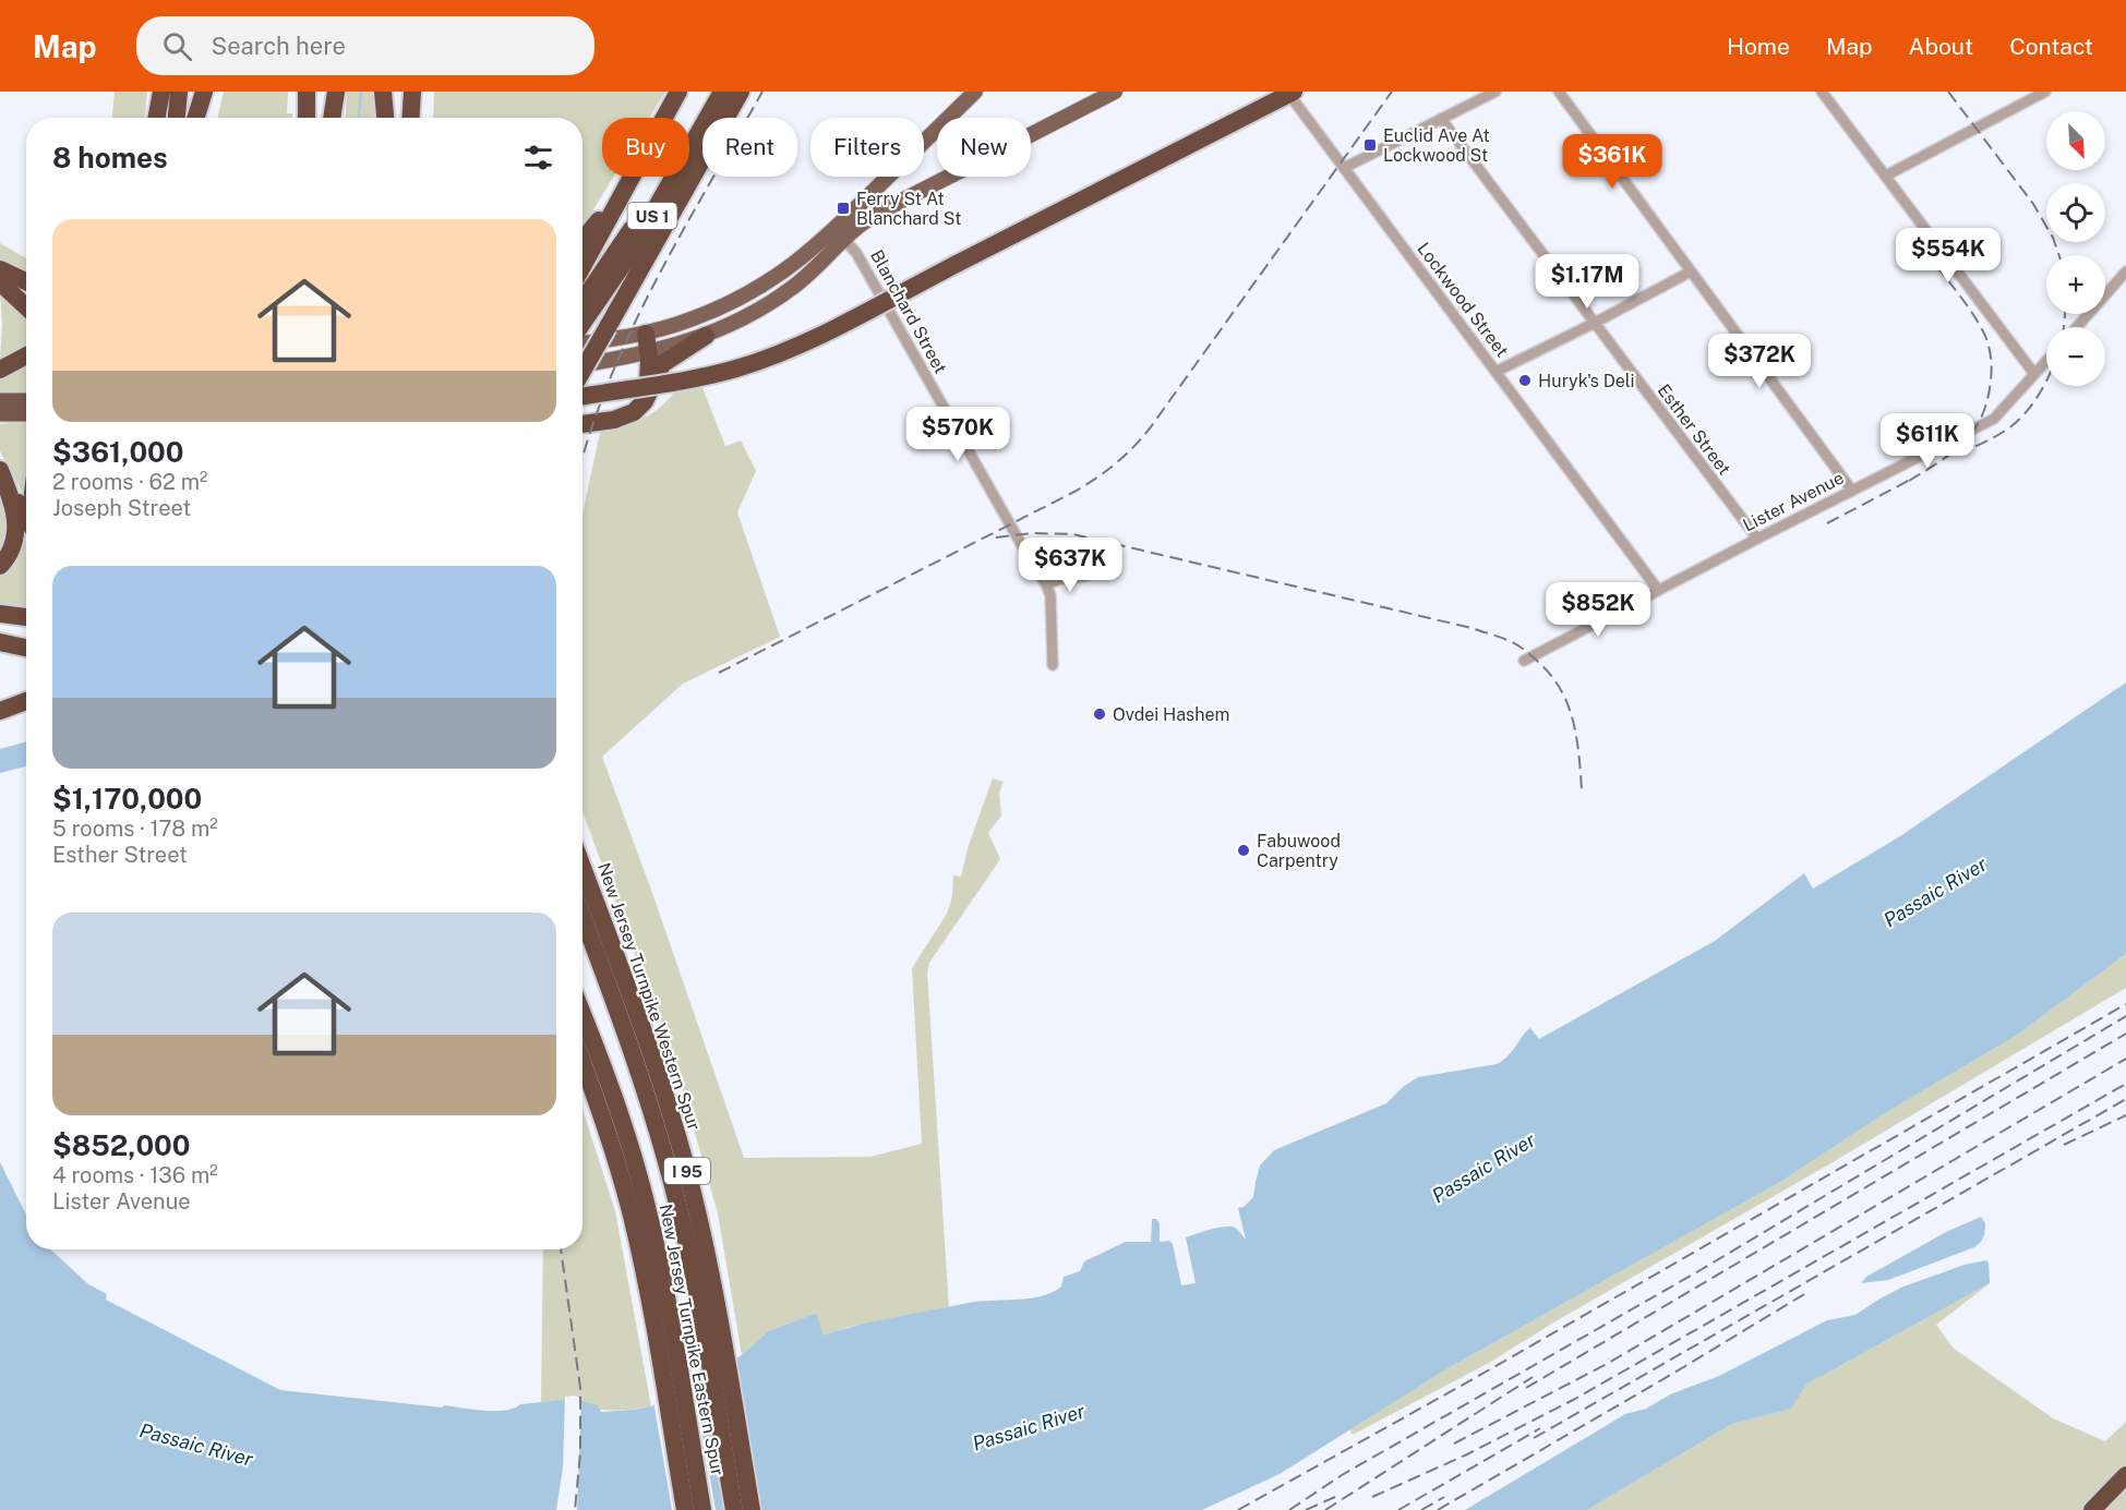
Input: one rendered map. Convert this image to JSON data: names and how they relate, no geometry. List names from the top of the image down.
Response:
{
  "streets": {
    "highway": [
      "US 1",
      "New Jersey Turnpike Western Spur",
      "I 95",
      "New Jersey Turnpike Eastern Spur"
    ],
    "street": [
      "Lockwood Street",
      "Blanchard Street",
      "Esther Street",
      "Lister Avenue"
    ]
  },
  "crossings": [
    ["Lockwood Street", "Lister Avenue"],
    ["Esther Street", "Lister Avenue"]
  ],
  "water": ["Passaic River"],
  "places": {
    "transit": ["Euclid Ave At Lockwood St", "Ferry St At Blanchard St"],
    "other": ["Huryk's Deli", "Ovdei Hashem", "Fabuwood Carpentry"]
  },
  "north": "bottom right",
  "page": {
    "header": "Map",
    "search": "Search here",
    "nav": [
      "Home",
      "Map",
      "About",
      "Contact"
    ],
    "map_buttons": ["+", "−"],
    "chip": [
      "Buy",
      "Rent",
      "Filters",
      "New"
    ],
    "heading": "8 homes",
    "price": [
      "$361K",
      "$554K",
      "$1.17M",
      "$372K",
      "$570K",
      "$611K",
      "$637K",
      "$852K"
    ],
    "list": [
      {
        "name": "$361,000",
        "note": "2 rooms · 62 m² · Joseph Street"
      },
      {
        "name": "$1,170,000",
        "note": "5 rooms · 178 m² · Esther Street"
      },
      {
        "name": "$852,000",
        "note": "4 rooms · 136 m² · Lister Avenue"
      }
    ]
  }
}
